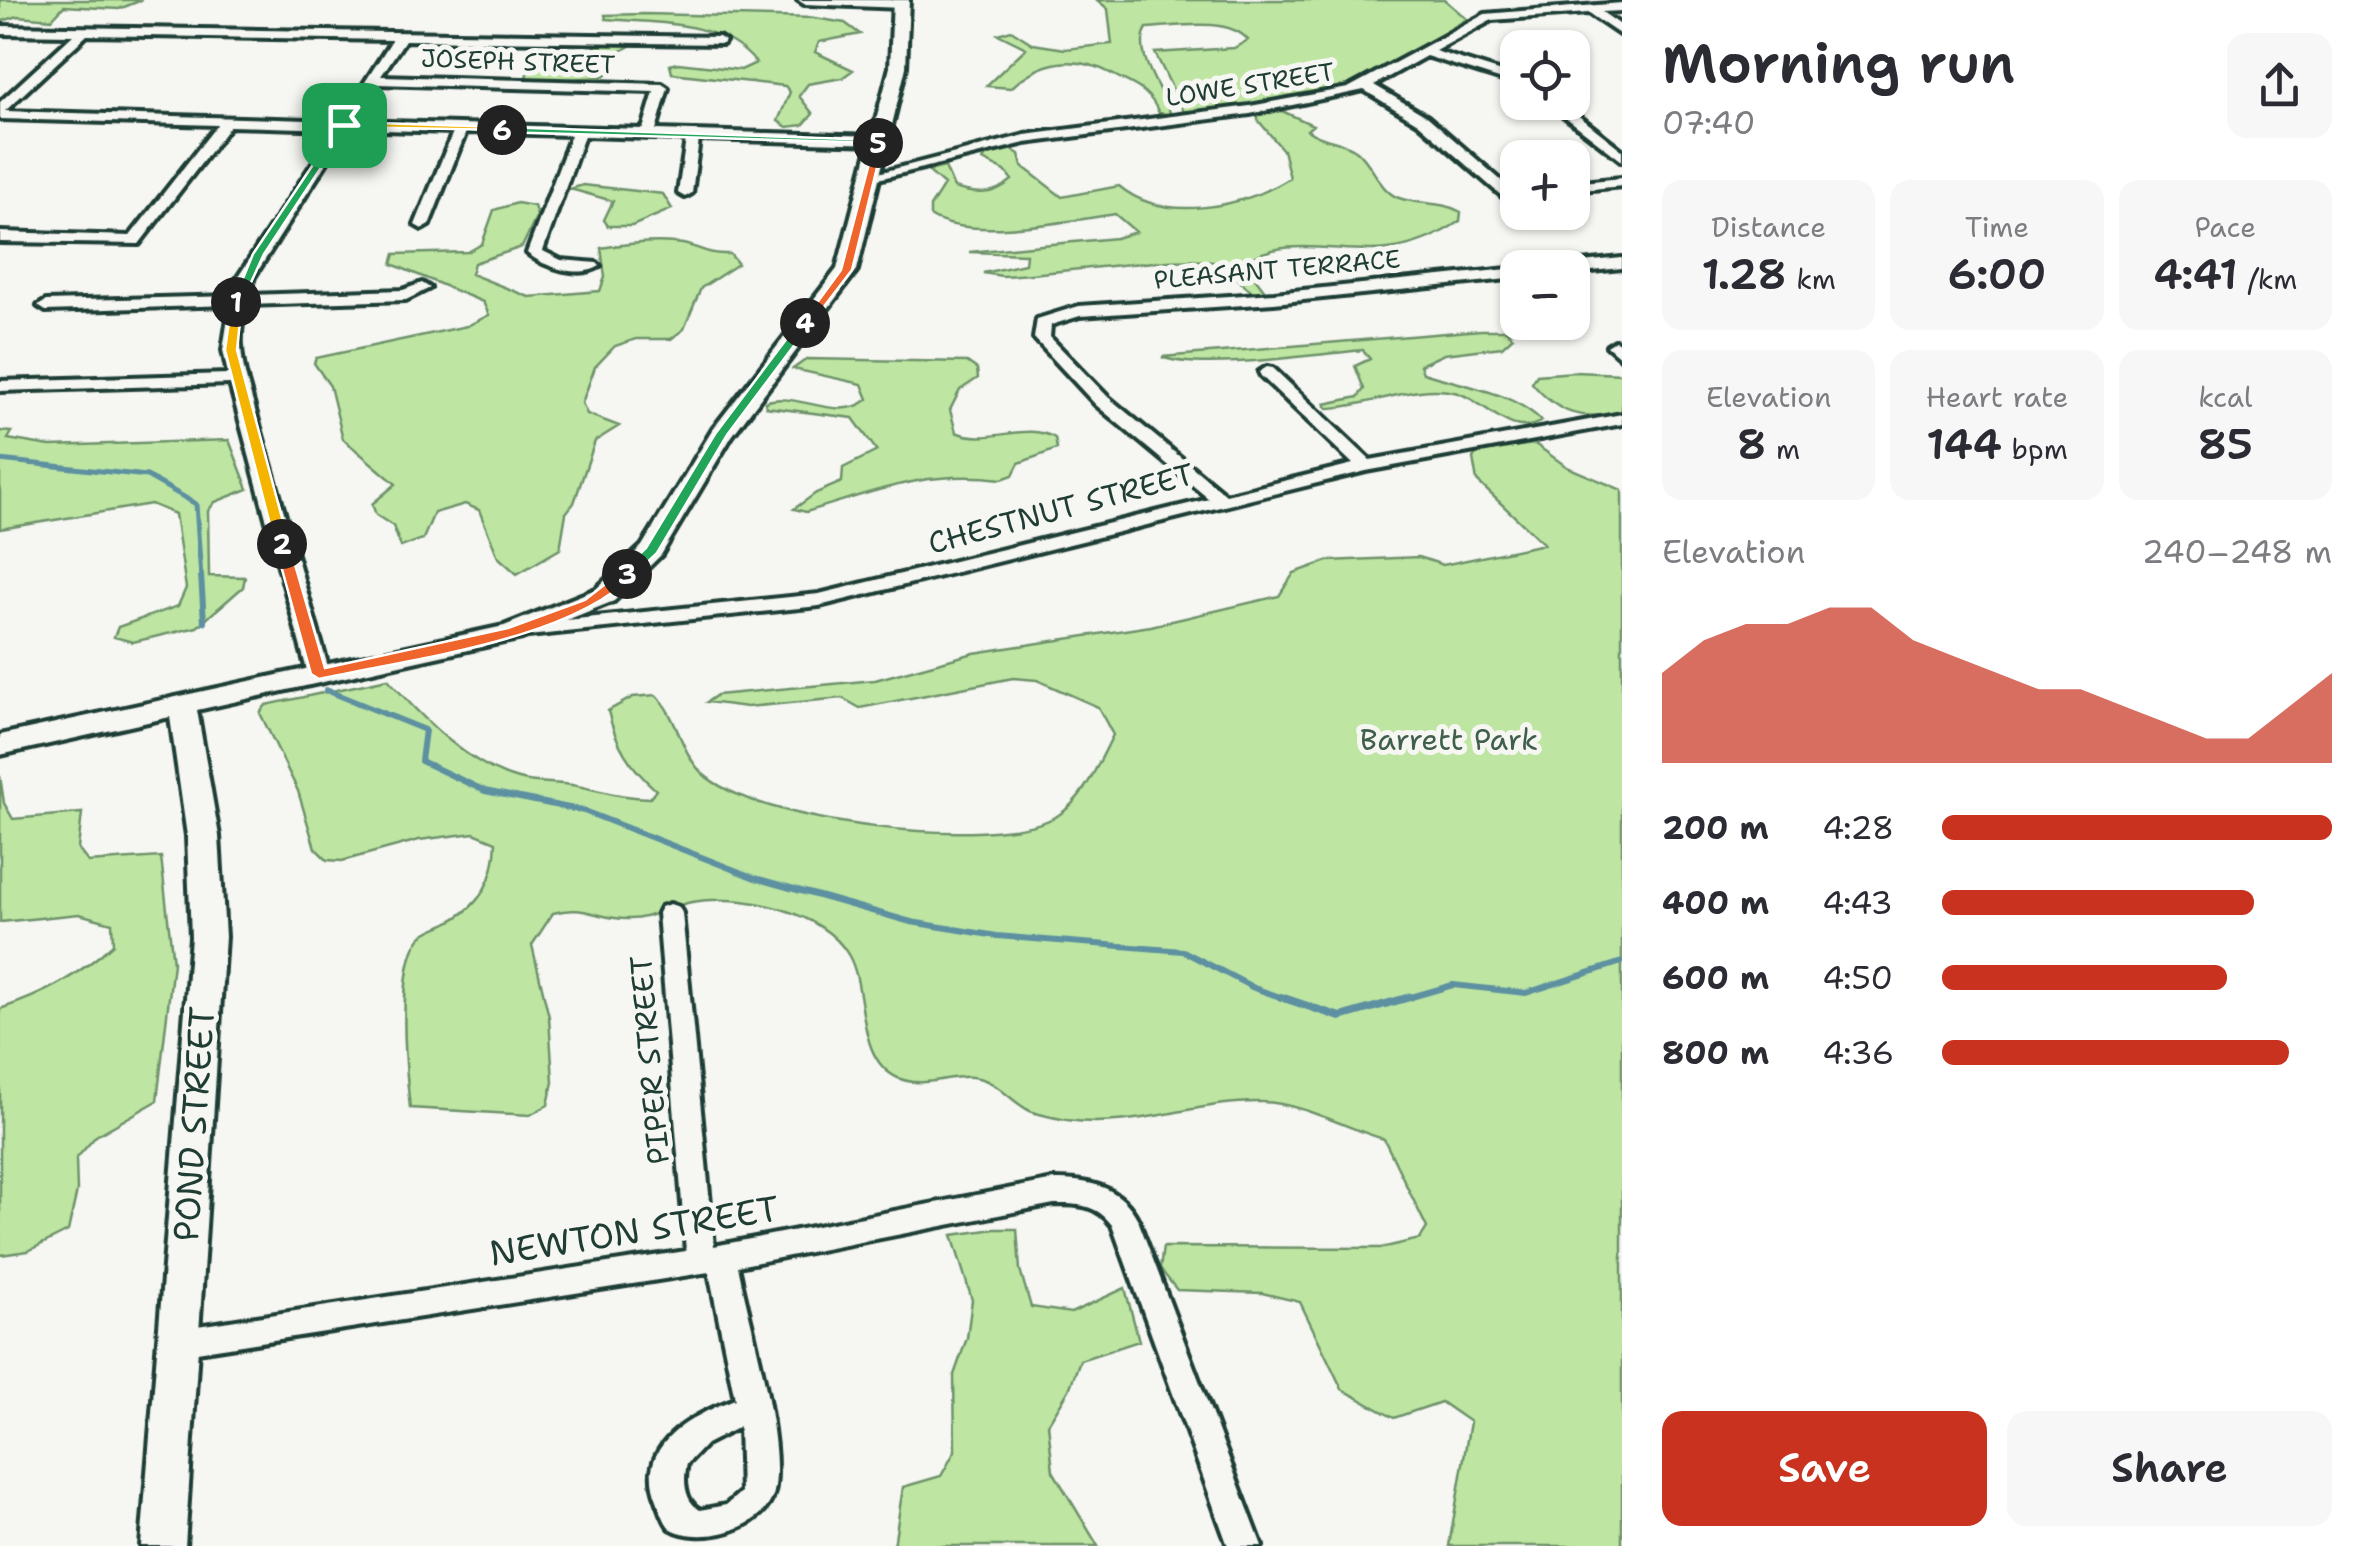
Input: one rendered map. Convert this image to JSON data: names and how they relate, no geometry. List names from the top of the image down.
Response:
{
  "streets": {
    "street": [
      "JOSEPH STREET",
      "LOWE STREET",
      "PLEASANT TERRACE",
      "CHESTNUT STREET",
      "PIPER STREET",
      "POND STREET",
      "NEWTON STREET"
    ]
  },
  "crossings": [
    ["PLEASANT TERRACE", "CHESTNUT STREET"],
    ["PIPER STREET", "NEWTON STREET"],
    ["POND STREET", "NEWTON STREET"]
  ],
  "parks": ["Barrett Park"],
  "page": {
    "heading": ["Morning run", "07:40"],
    "map_buttons": ["+", "−"],
    "pins": [
      "6",
      "5",
      "1",
      "4",
      "2",
      "3"
    ],
    "stats": [
      ["Distance", "1.28 km"],
      ["Time", "6:00"],
      ["Pace", "4:41 /km"],
      ["Elevation", "8 m"],
      ["Heart rate", "144 bpm"],
      ["kcal", "85"]
    ],
    "chart": ["Elevation", "240–248 m"],
    "list": [
      {
        "name": "200 m",
        "note": "4:28"
      },
      {
        "name": "400 m",
        "note": "4:43"
      },
      {
        "name": "600 m",
        "note": "4:50"
      },
      {
        "name": "800 m",
        "note": "4:36"
      }
    ],
    "buttons": ["Save", "Share"]
  }
}
